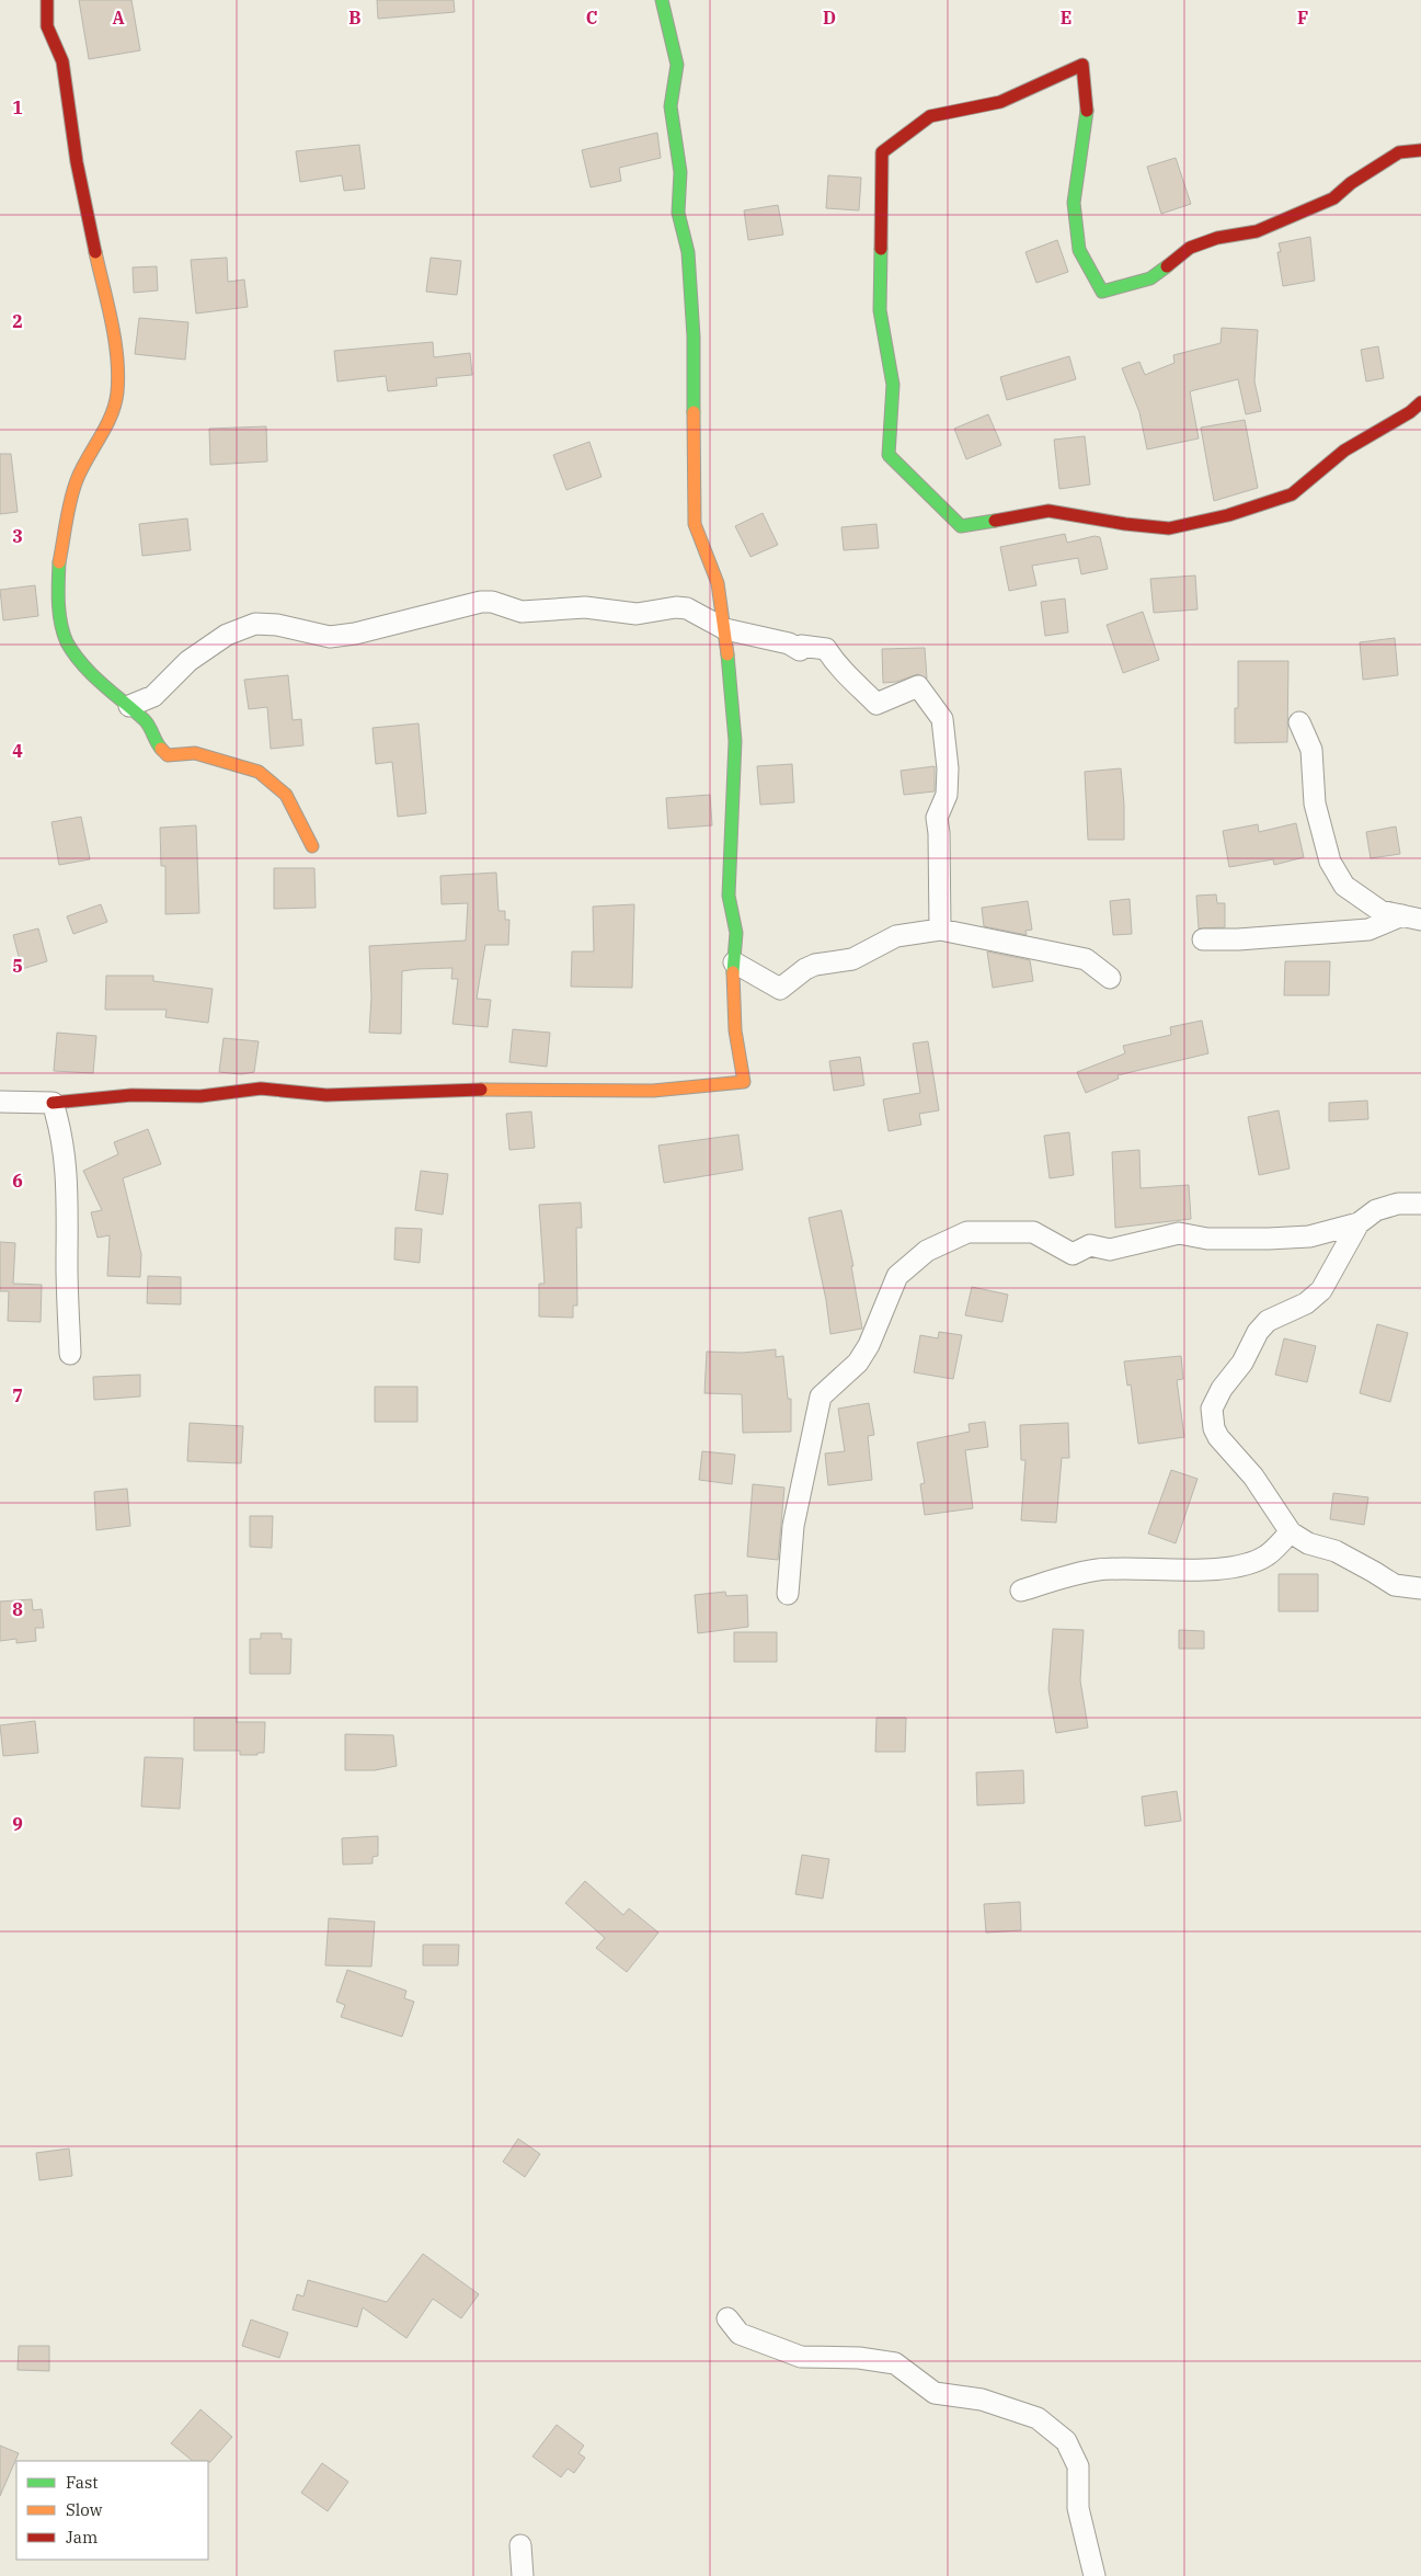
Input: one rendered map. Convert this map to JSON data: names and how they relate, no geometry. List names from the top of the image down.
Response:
{
  "legend": ["Fast", "Slow", "Jam"],
  "grid": {
    "columns": [
      "A",
      "B",
      "C",
      "D",
      "E",
      "F"
    ],
    "rows": [
      "1",
      "2",
      "3",
      "4",
      "5",
      "6",
      "7",
      "8",
      "9"
    ]
  }
}
